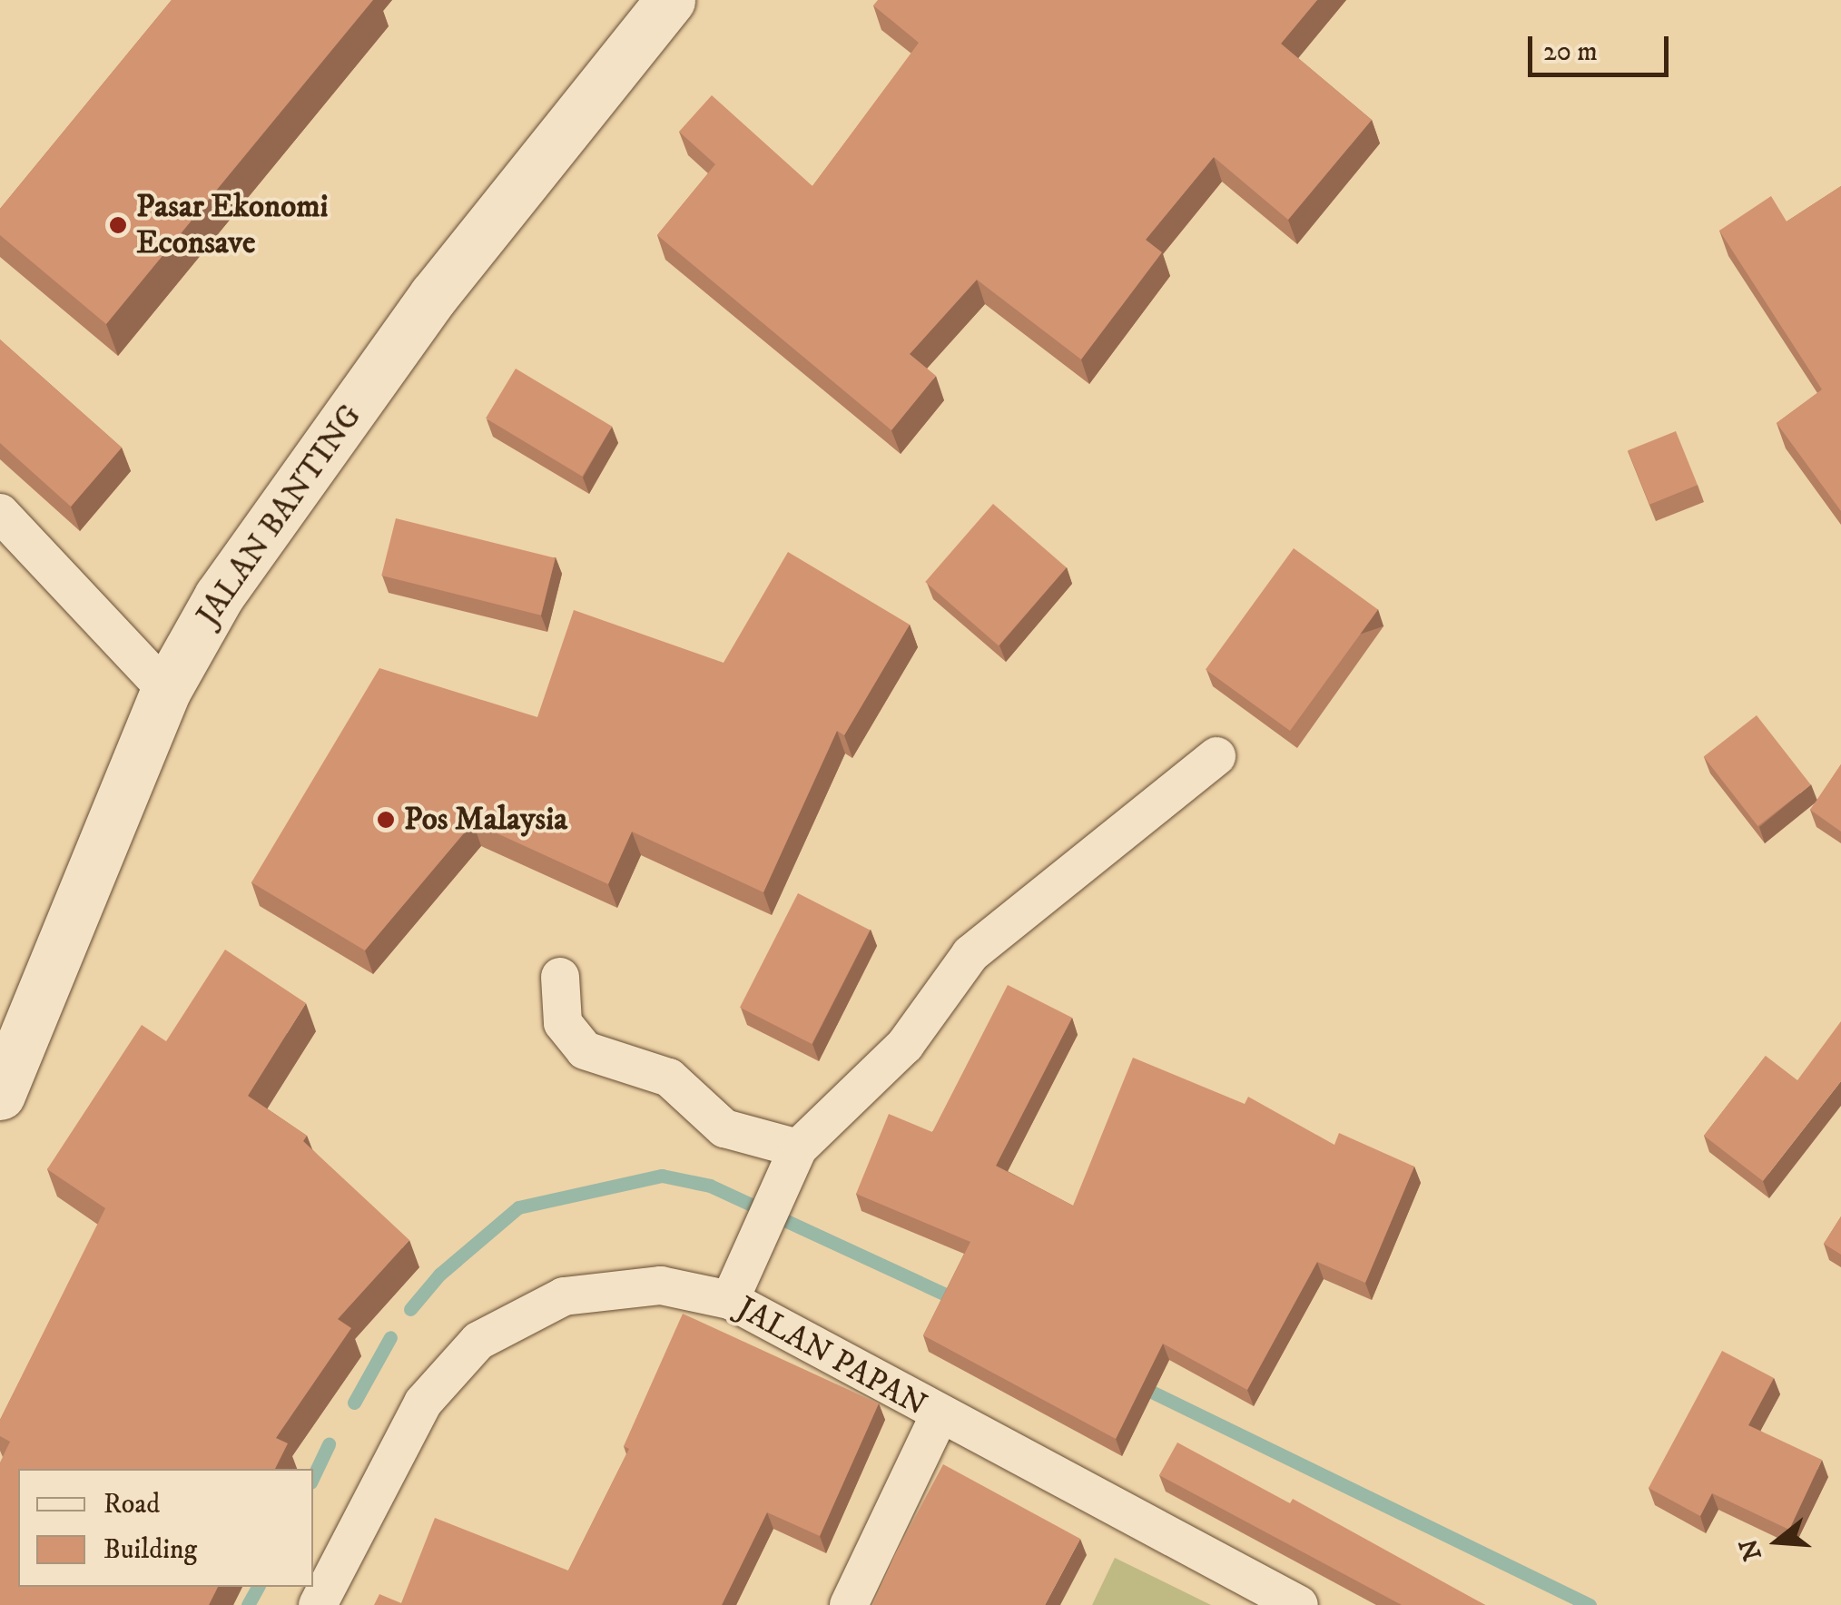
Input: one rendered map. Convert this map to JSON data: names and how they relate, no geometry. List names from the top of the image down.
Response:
{
  "streets": {
    "main road": ["JALAN BANTING"],
    "street": ["JALAN PAPAN"]
  },
  "places": ["Pasar Ekonomi Econsave", "Pos Malaysia"],
  "legend": ["Road", "Building"],
  "scale_bar": "20 m",
  "north": "left"
}
